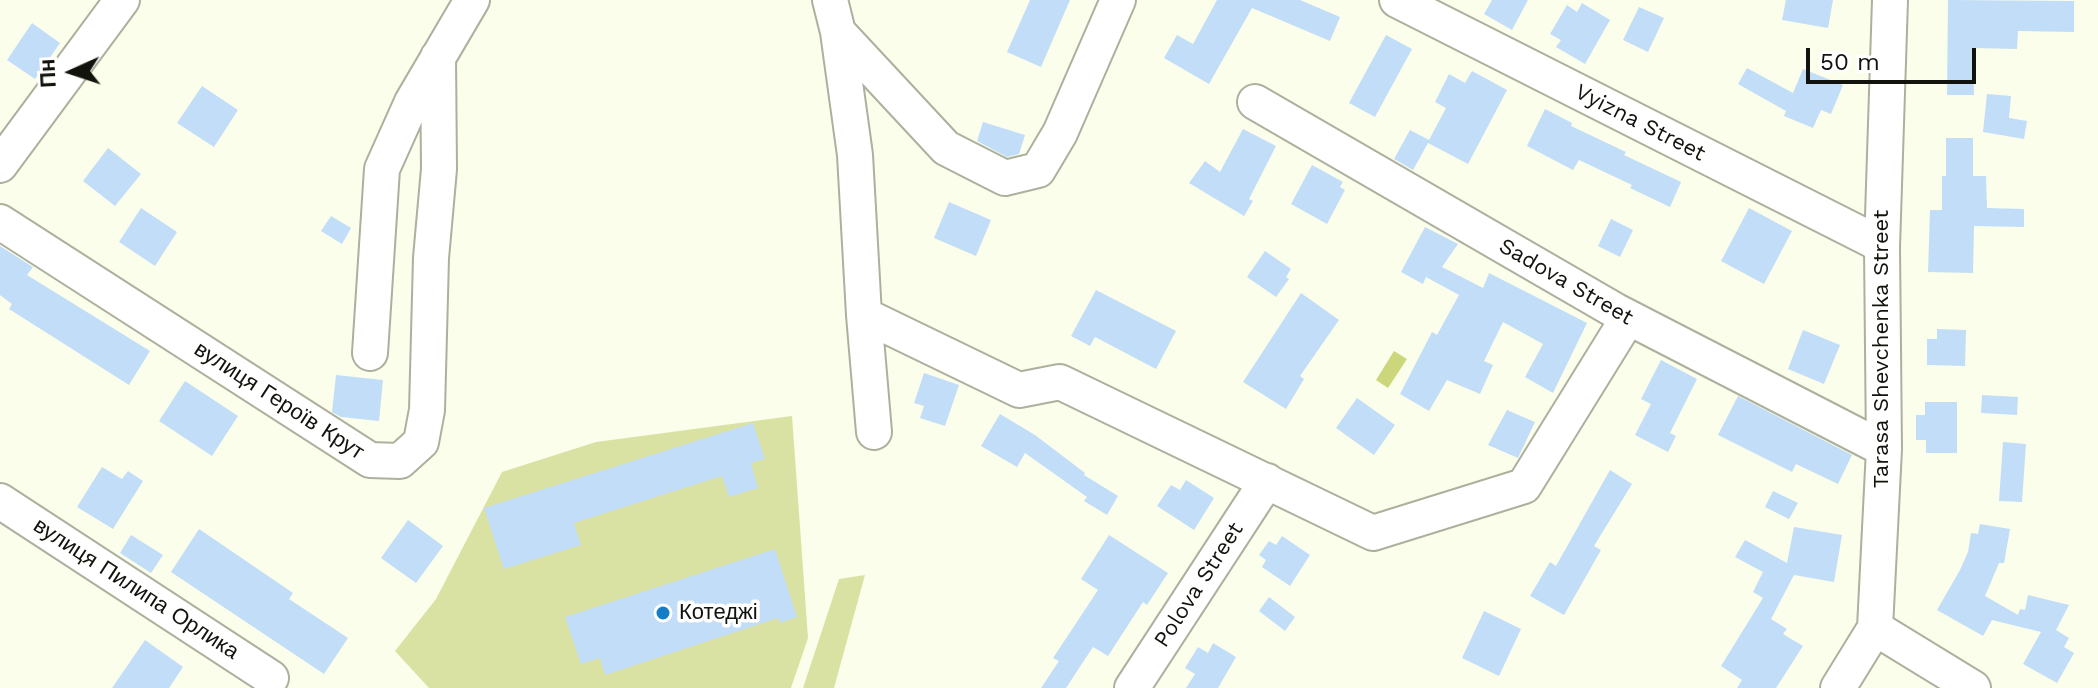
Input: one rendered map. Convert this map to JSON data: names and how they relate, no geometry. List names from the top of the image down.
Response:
{
  "streets": {
    "street": [
      "Vyizna Street",
      "Sadova Street",
      "Tarasa Shevchenka Street",
      "вулиця Героїв Крут",
      "Polova Street",
      "вулиця Пилипа Орлика"
    ]
  },
  "crossings": [
    ["Vyizna Street", "Tarasa Shevchenka Street"],
    ["Sadova Street", "Tarasa Shevchenka Street"]
  ],
  "places": ["Котеджі"],
  "scale_bar": "50 m",
  "north": "left"
}
